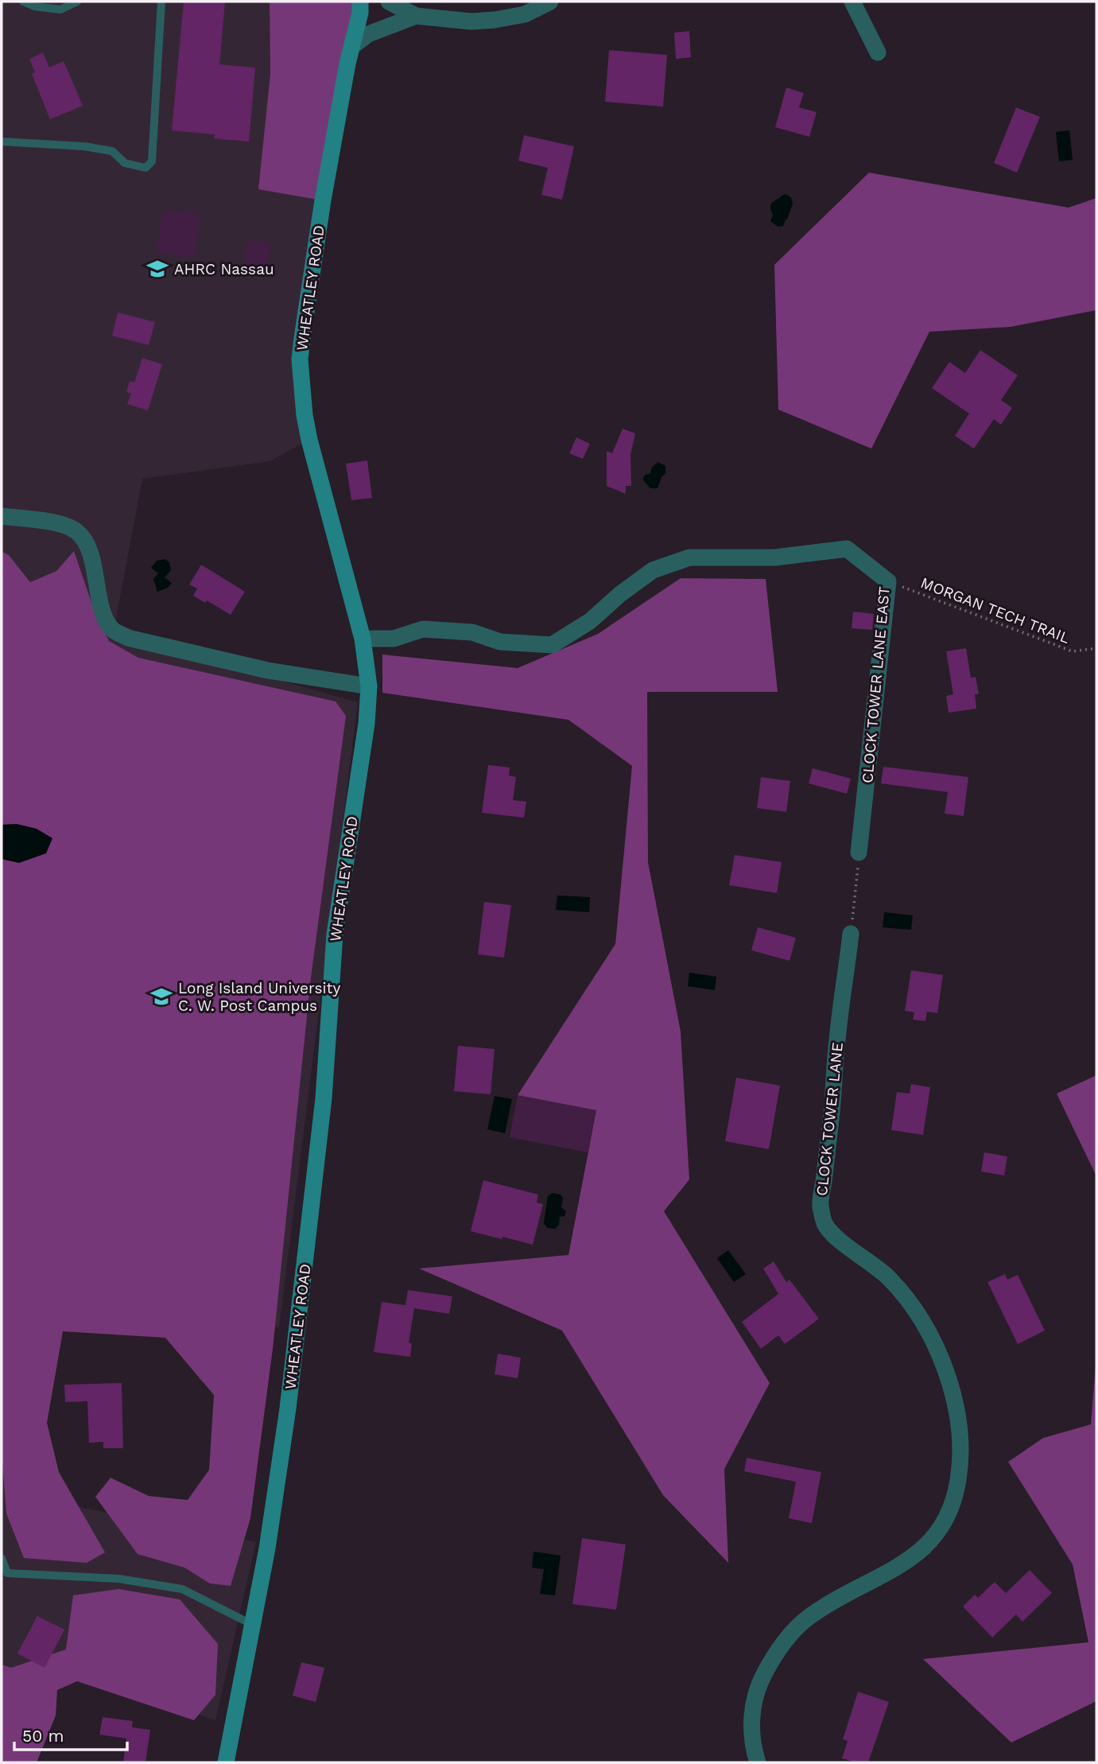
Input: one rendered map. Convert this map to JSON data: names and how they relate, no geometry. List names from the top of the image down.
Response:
{
  "streets": {
    "main road": ["WHEATLEY ROAD"],
    "street": ["CLOCK TOWER LANE EAST", "CLOCK TOWER LANE"],
    "path": ["MORGAN TECH TRAIL"]
  },
  "crossings": [
    ["WHEATLEY ROAD", "CLOCK TOWER LANE EAST"],
    ["MORGAN TECH TRAIL", "CLOCK TOWER LANE EAST"]
  ],
  "places": {
    "school or university": ["AHRC Nassau", "Long Island University C. W. Post Campus"]
  },
  "scale_bar": "50 m"
}
